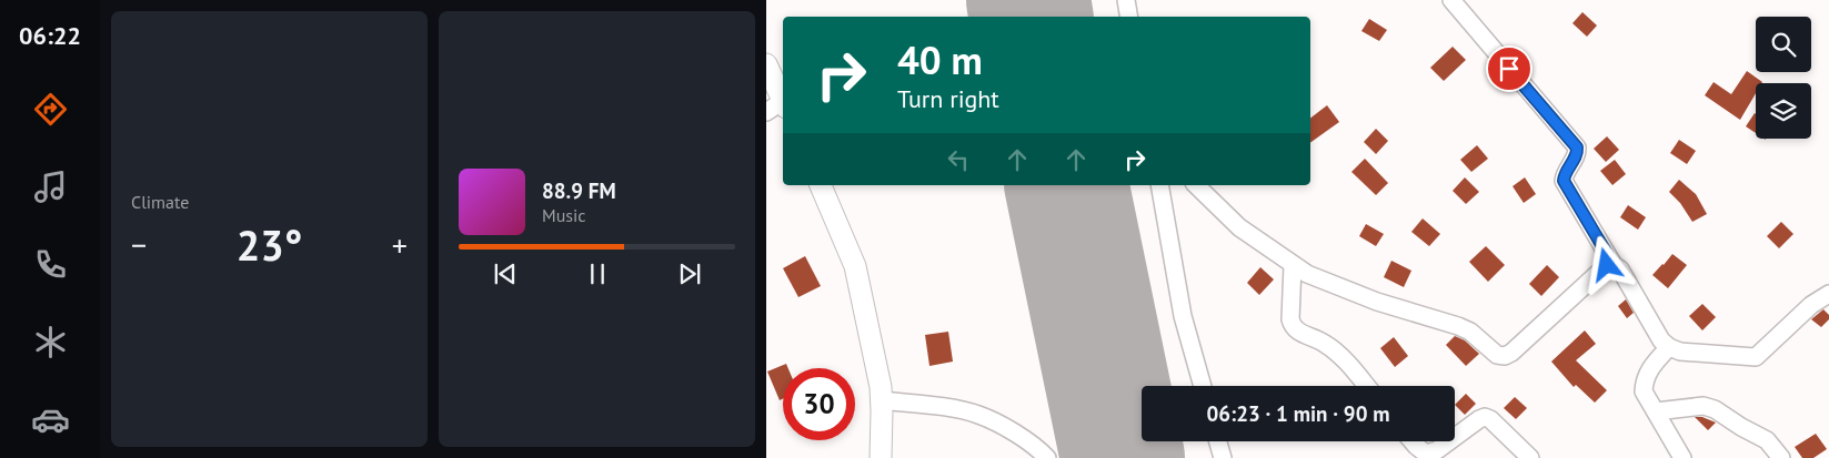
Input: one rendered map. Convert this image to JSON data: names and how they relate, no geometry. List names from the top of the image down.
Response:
{
  "page": {
    "tabs": "06:22",
    "tile": "Climate",
    "turn": ["40 m", "Turn right"],
    "song": ["88.9 FM", "Music"],
    "heat": ["−", "23°", "+"],
    "limit": "30",
    "trip": "06:23 · 1 min · 90 m"
  }
}
